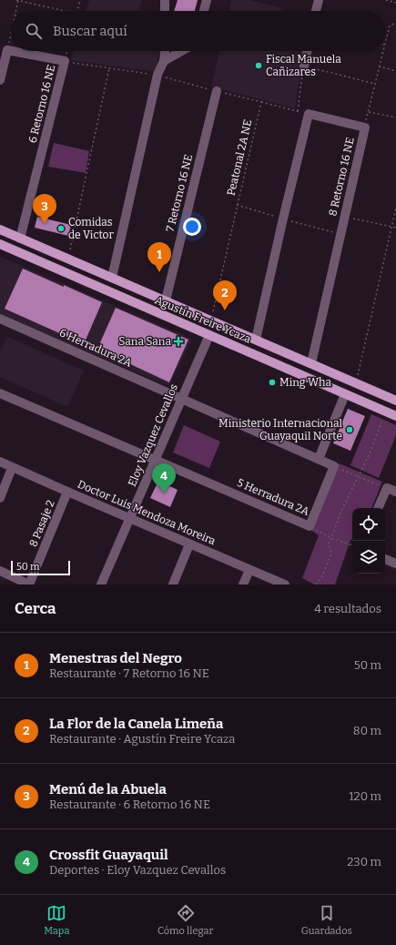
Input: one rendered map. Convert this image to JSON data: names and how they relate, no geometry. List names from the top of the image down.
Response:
{
  "streets": {
    "main road": ["Agustín Freire Ycaza"],
    "street": [
      "6 Retorno 16 NE",
      "8 Retorno 16 NE",
      "7 Retorno 16 NE",
      "6 Herradura 2A",
      "Eloy Vazquez Cevallos",
      "5 Herradura 2A",
      "Doctor Luis Mendoza Moreira",
      "8 Pasaje 2"
    ],
    "path": ["Peatonal 2A NE"]
  },
  "crossings": [
    ["6 Retorno 16 NE", "Agustín Freire Ycaza"],
    ["Peatonal 2A NE", "Agustín Freire Ycaza"],
    ["8 Retorno 16 NE", "Agustín Freire Ycaza"],
    ["7 Retorno 16 NE", "Agustín Freire Ycaza"],
    ["Agustín Freire Ycaza", "Eloy Vazquez Cevallos"],
    ["6 Herradura 2A", "Eloy Vazquez Cevallos"],
    ["Eloy Vazquez Cevallos", "5 Herradura 2A"],
    ["Eloy Vazquez Cevallos", "Doctor Luis Mendoza Moreira"],
    ["Doctor Luis Mendoza Moreira", "8 Pasaje 2"]
  ],
  "places": {
    "other": [
      "Fiscal Manuela Cañizares",
      "Comidas de Victor",
      "Ming Wha",
      "Ministerio Internacional Guayaquil Norte"
    ],
    "health": ["Sana Sana"]
  },
  "scale_bar": "50 m",
  "page": {
    "search": "Buscar aquí",
    "pins": [
      "3",
      "1",
      "2",
      "4"
    ],
    "scale": "50 m",
    "heading": ["Cerca", "4 resultados"],
    "list": [
      {
        "mark": "1",
        "name": "Menestras del Negro",
        "note": "Restaurante · 7 Retorno 16 NE",
        "value": "50 m"
      },
      {
        "mark": "2",
        "name": "La Flor de la Canela Limeña",
        "note": "Restaurante · Agustín Freire Ycaza",
        "value": "80 m"
      },
      {
        "mark": "3",
        "name": "Menú de la Abuela",
        "note": "Restaurante · 6 Retorno 16 NE",
        "value": "120 m"
      },
      {
        "mark": "4",
        "name": "Crossfit Guayaquil",
        "note": "Deportes · Eloy Vazquez Cevallos",
        "value": "230 m"
      }
    ],
    "nav": ["Mapa", "Cómo llegar", "Guardados"]
  }
}
